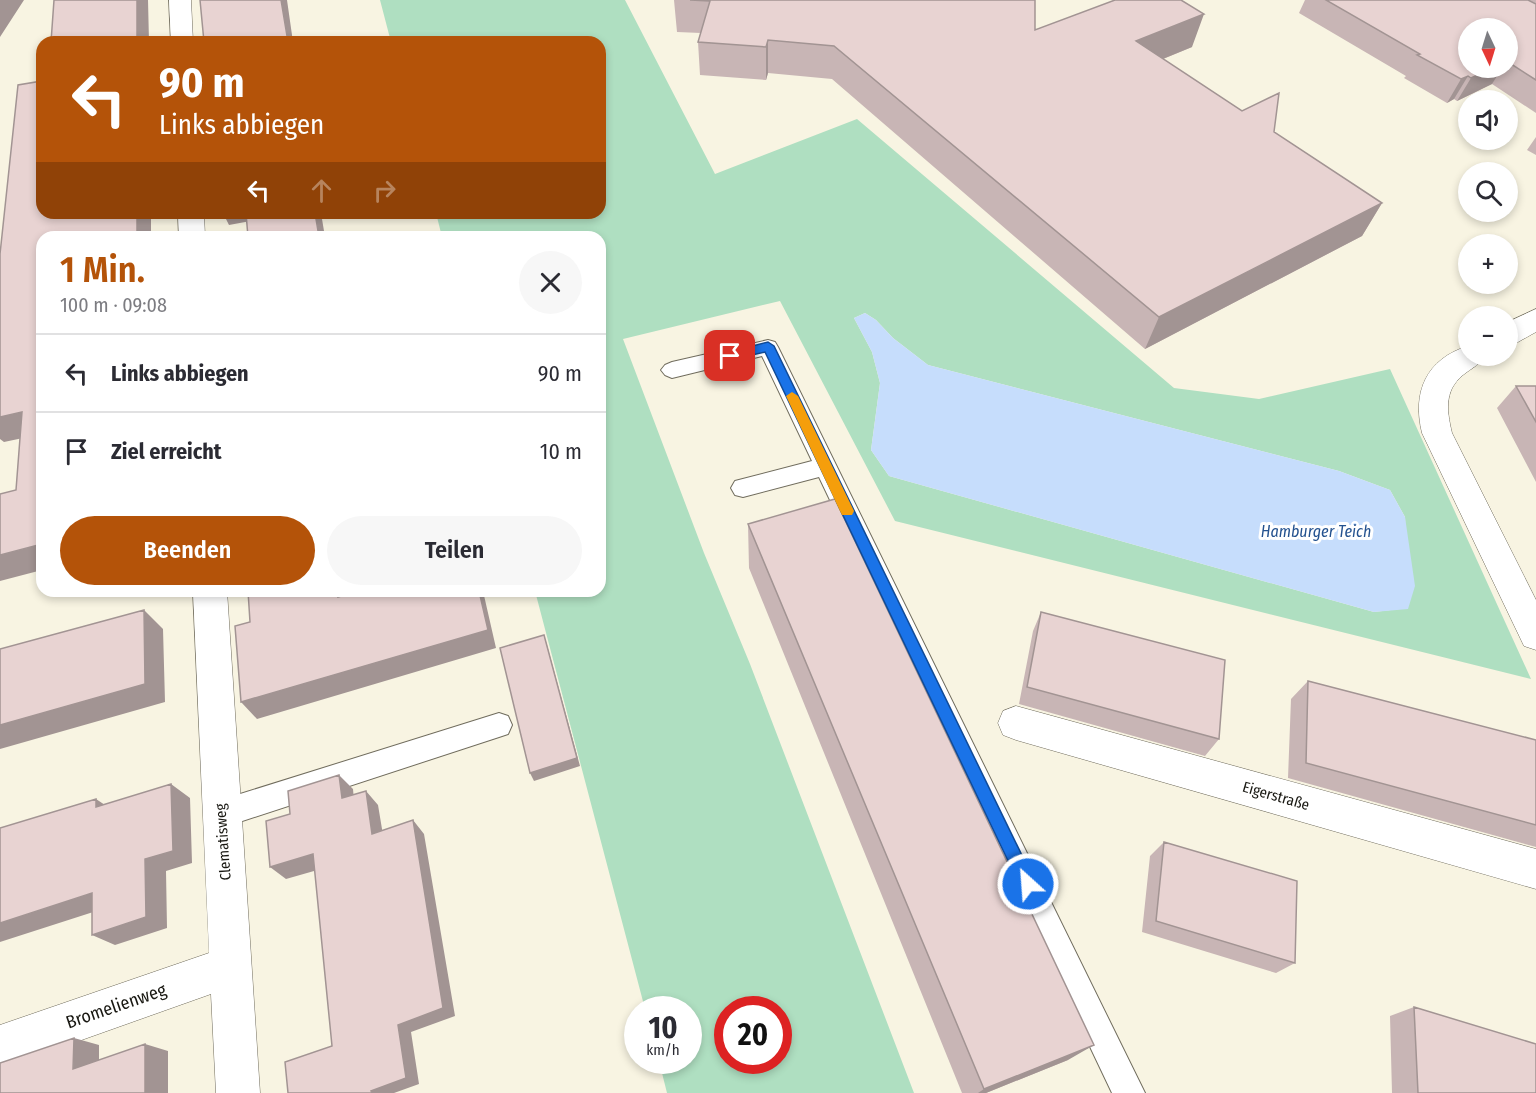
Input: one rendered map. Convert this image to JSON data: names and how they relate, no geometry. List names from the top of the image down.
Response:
{
  "streets": {
    "street": ["Eigerstraße", "Clematisweg", "Bromelienweg"]
  },
  "crossings": [
    ["Clematisweg", "Bromelienweg"]
  ],
  "water": ["Hamburger Teich"],
  "north": "bottom",
  "page": {
    "map_buttons": ["+", "−"],
    "turn": ["90 m", "Links abbiegen"],
    "heading": ["1 Min.", "100 m · 09:08"],
    "list": [
      {
        "name": "Links abbiegen",
        "value": "90 m"
      },
      {
        "name": "Ziel erreicht",
        "value": "10 m"
      }
    ],
    "buttons": ["Beenden", "Teilen"],
    "speed": "10 km/h",
    "limit": "20"
  }
}
